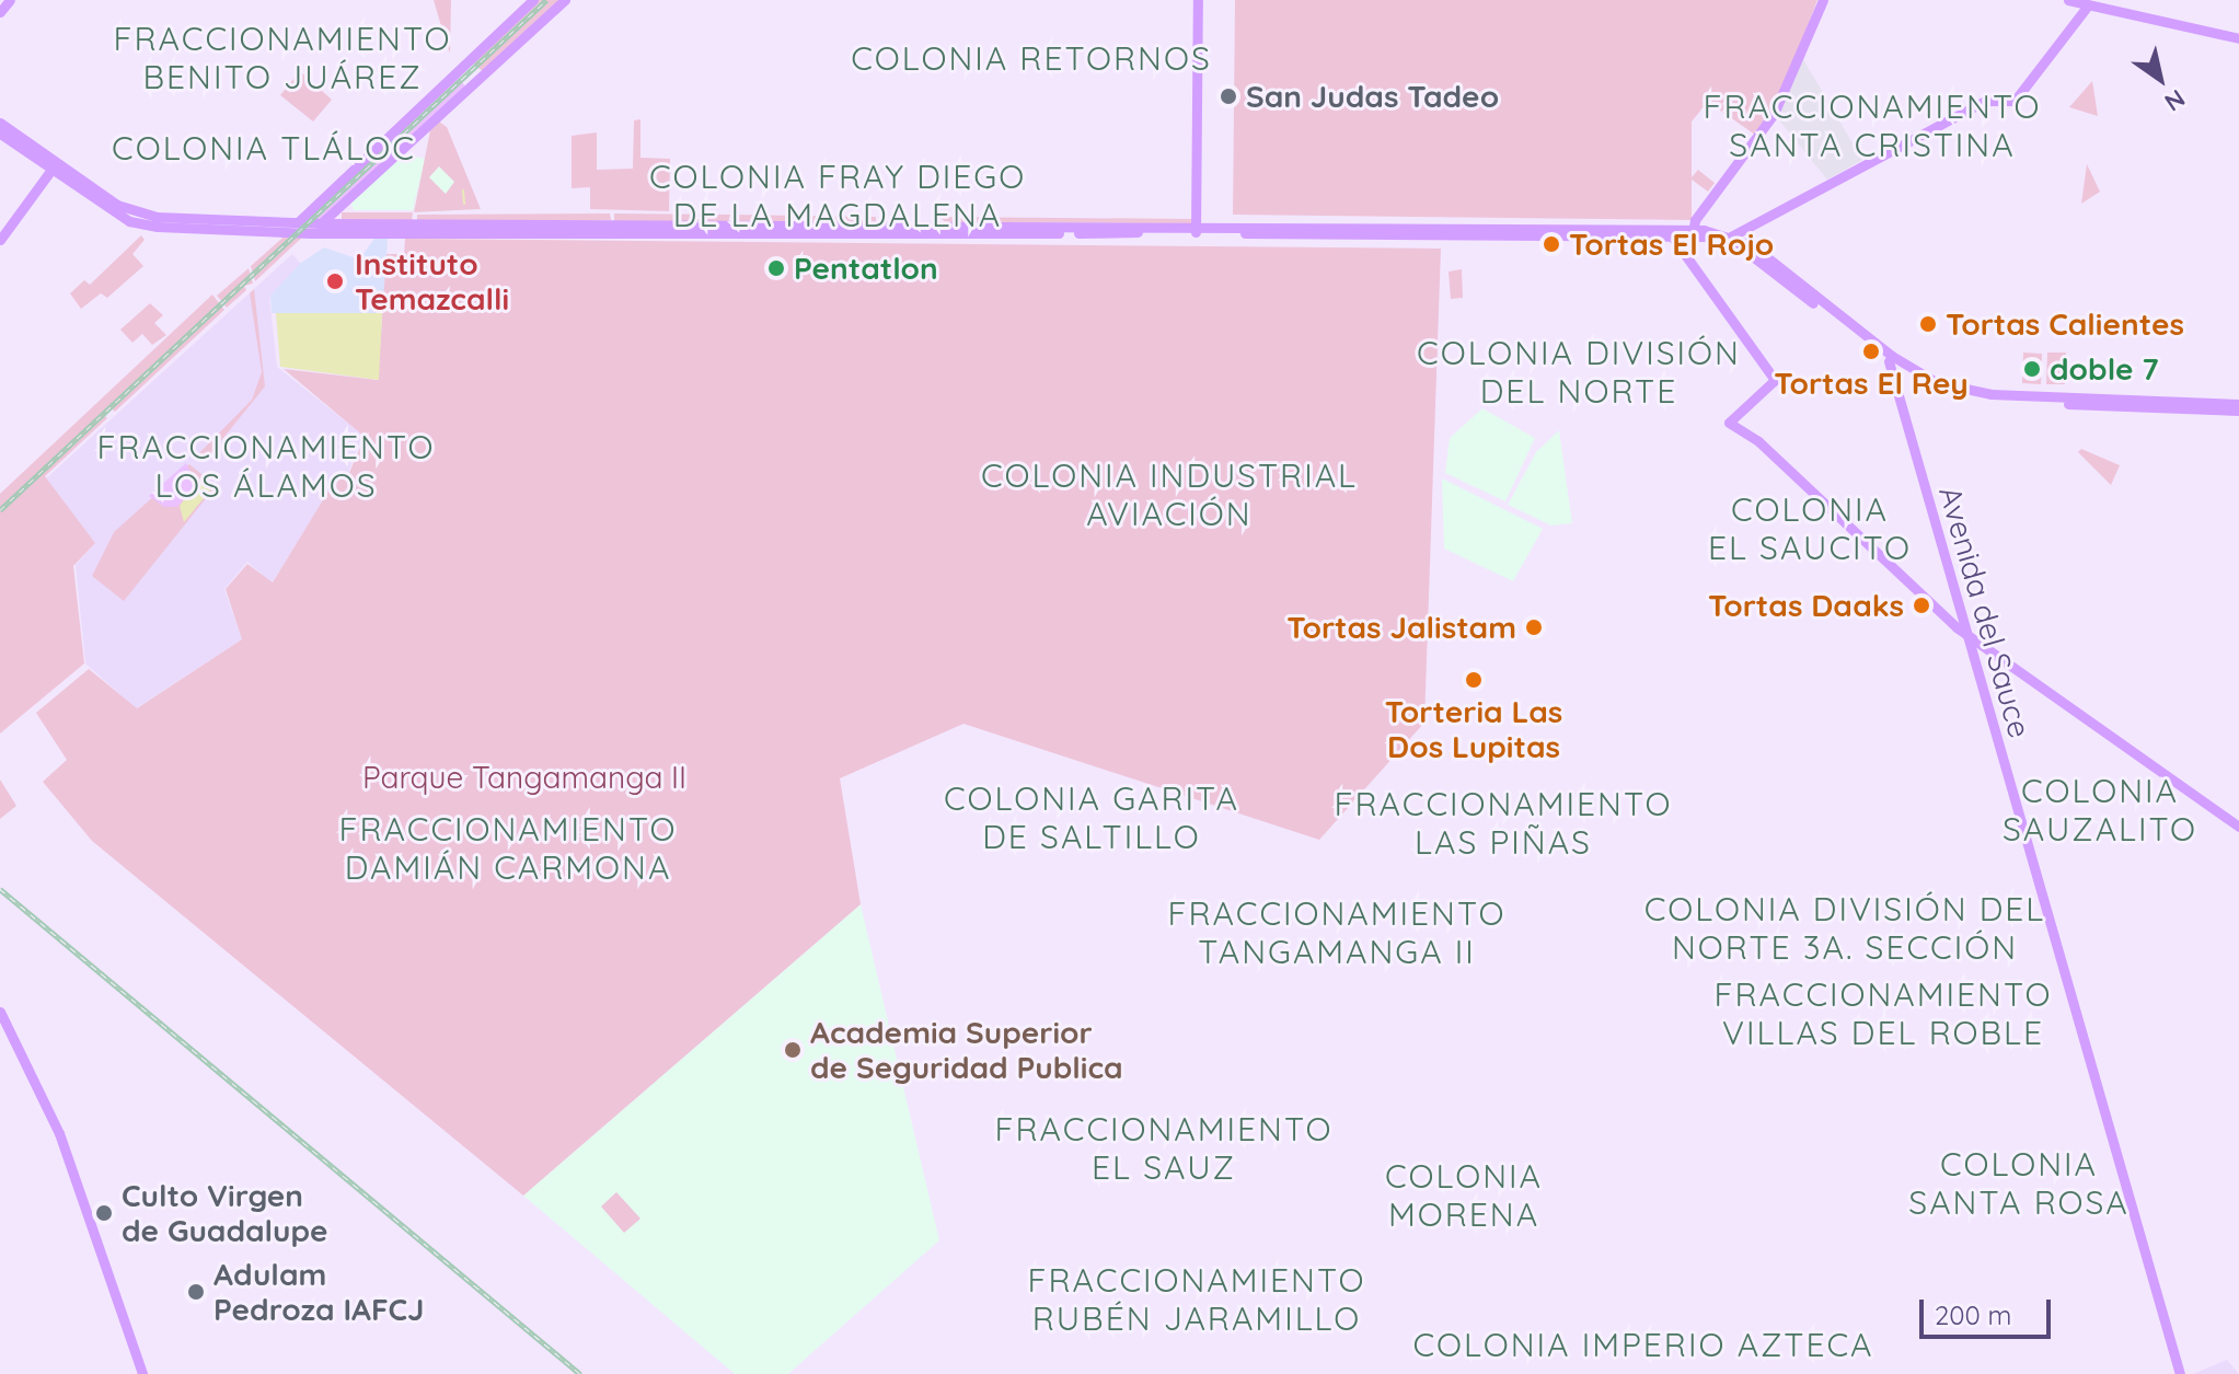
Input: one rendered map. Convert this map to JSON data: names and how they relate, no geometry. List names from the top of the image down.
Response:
{
  "streets": {
    "main road": ["Avenida del Sauce"]
  },
  "districts": [
    "FRACCIONAMIENTO BENITO JUÁREZ",
    "COLONIA RETORNOS",
    "FRACCIONAMIENTO SANTA CRISTINA",
    "COLONIA TLÁLOC",
    "COLONIA FRAY DIEGO DE LA MAGDALENA",
    "COLONIA DIVISIÓN DEL NORTE",
    "FRACCIONAMIENTO LOS ÁLAMOS",
    "COLONIA INDUSTRIAL AVIACIÓN",
    "COLONIA EL SAUCITO",
    "COLONIA SAUZALITO",
    "COLONIA GARITA DE SALTILLO",
    "FRACCIONAMIENTO LAS PIÑAS",
    "FRACCIONAMIENTO DAMIÁN CARMONA",
    "COLONIA DIVISIÓN DEL NORTE 3A. SECCIÓN",
    "FRACCIONAMIENTO TANGAMANGA II",
    "FRACCIONAMIENTO VILLAS DEL ROBLE",
    "FRACCIONAMIENTO EL SAUZ",
    "COLONIA SANTA ROSA",
    "COLONIA MORENA",
    "FRACCIONAMIENTO RUBÉN JARAMILLO",
    "COLONIA IMPERIO AZTECA"
  ],
  "parks": ["Parque Tangamanga II"],
  "places": [
    "San Judas Tadeo",
    "Tortas El Rojo",
    "Pentatlon",
    "Instituto Temazcalli",
    "Tortas Calientes",
    "Tortas El Rey",
    "doble 7",
    "Tortas Daaks",
    "Tortas Jalistam",
    "Torteria Las Dos Lupitas",
    "Academia Superior de Seguridad Publica",
    "Culto Virgen de Guadalupe",
    "Adulam Pedroza IAFCJ"
  ],
  "scale_bar": "200 m",
  "north": "bottom right"
}
